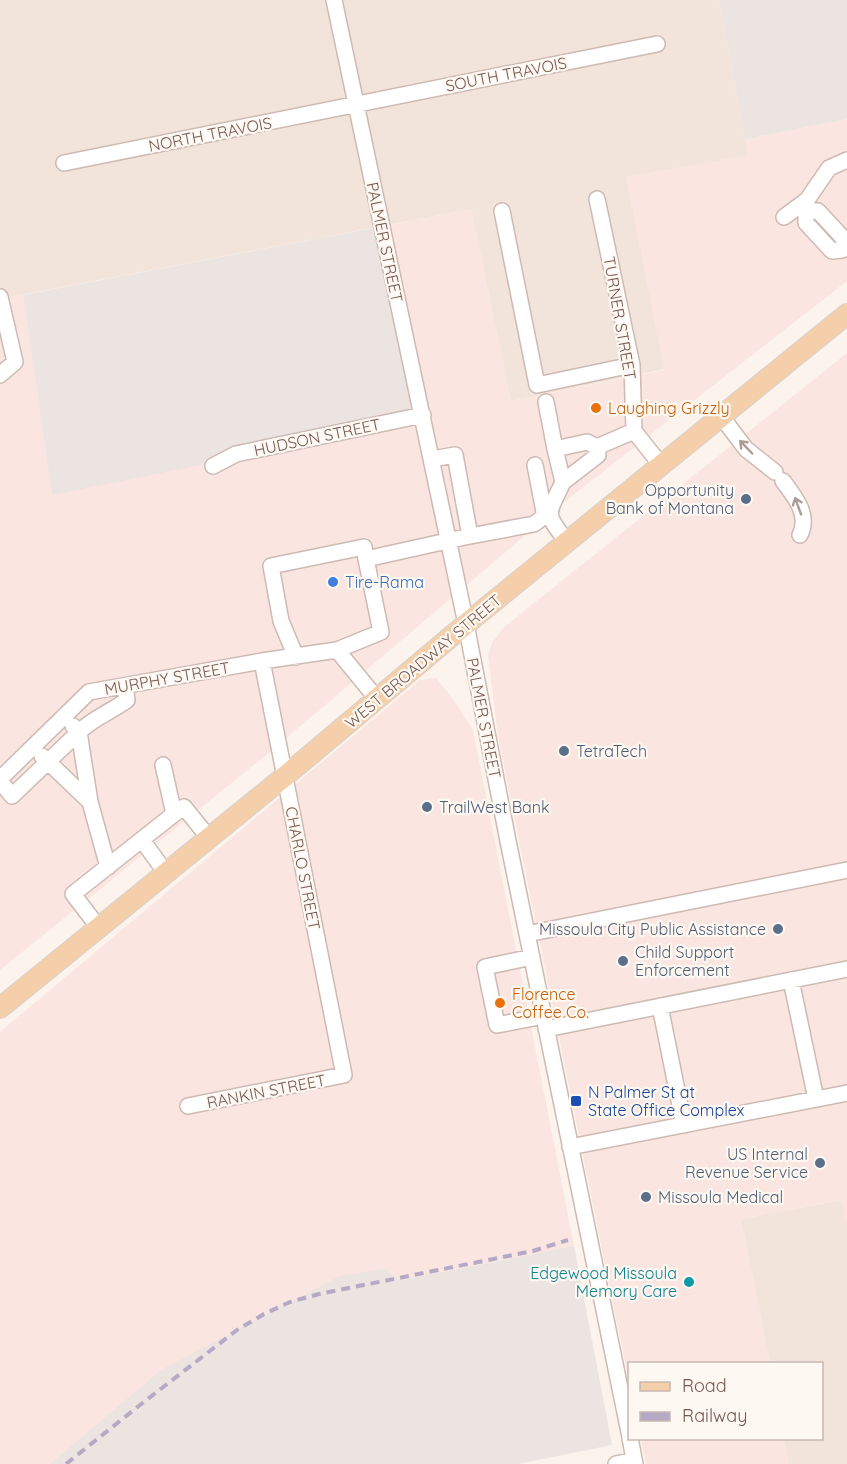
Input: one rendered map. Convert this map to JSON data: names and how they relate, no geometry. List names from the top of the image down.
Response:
{
  "streets": {
    "main road": ["WEST BROADWAY STREET"],
    "street": [
      "SOUTH TRAVOIS",
      "NORTH TRAVOIS",
      "PALMER STREET",
      "TURNER STREET",
      "HUDSON STREET",
      "MURPHY STREET",
      "CHARLO STREET",
      "RANKIN STREET"
    ]
  },
  "crossings": [
    ["SOUTH TRAVOIS", "NORTH TRAVOIS"],
    ["SOUTH TRAVOIS", "PALMER STREET"],
    ["NORTH TRAVOIS", "PALMER STREET"],
    ["PALMER STREET", "HUDSON STREET"],
    ["PALMER STREET", "WEST BROADWAY STREET"],
    ["WEST BROADWAY STREET", "CHARLO STREET"],
    ["MURPHY STREET", "CHARLO STREET"],
    ["CHARLO STREET", "RANKIN STREET"]
  ],
  "places": {
    "other": [
      "Laughing Grizzly",
      "Opportunity Bank of Montana",
      "Tire-Rama",
      "TetraTech",
      "TrailWest Bank",
      "Missoula City Public Assistance",
      "Child Support Enforcement",
      "Florence Coffee Co.",
      "US Internal Revenue Service",
      "Missoula Medical",
      "Edgewood Missoula Memory Care"
    ],
    "transit": ["N Palmer St at State Office Complex"]
  },
  "legend": ["Road", "Railway"]
}
